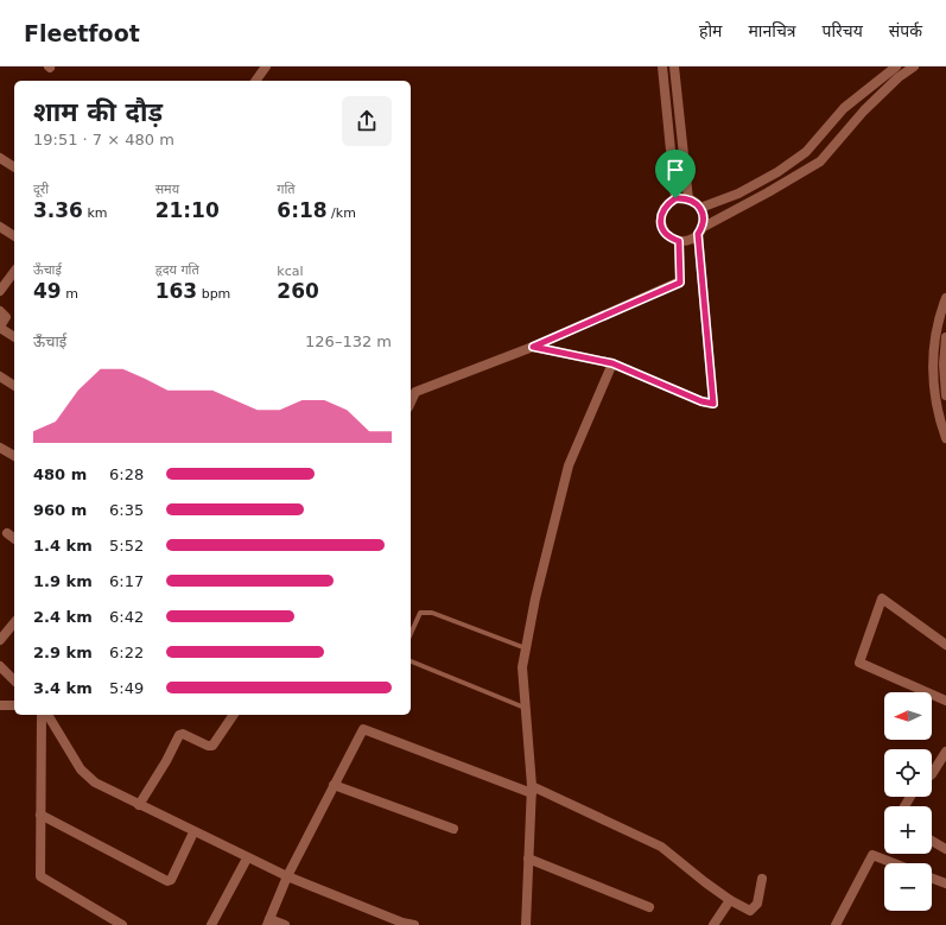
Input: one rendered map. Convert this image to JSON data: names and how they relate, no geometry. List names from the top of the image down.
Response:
{
  "north": "left",
  "page": {
    "header": "Fleetfoot",
    "nav": [
      "होम",
      "मानचित्र",
      "परिचय",
      "संपर्क"
    ],
    "heading": ["शाम की दौड़", "19:51 · 7 × 480 m"],
    "stats": [
      ["दूरी", "3.36 km"],
      ["समय", "21:10"],
      ["गति", "6:18 /km"],
      ["ऊँचाई", "49 m"],
      ["हृदय गति", "163 bpm"],
      ["kcal", "260"]
    ],
    "chart": ["ऊँचाई", "126–132 m"],
    "list": [
      {
        "name": "480 m",
        "note": "6:28"
      },
      {
        "name": "960 m",
        "note": "6:35"
      },
      {
        "name": "1.4 km",
        "note": "5:52"
      },
      {
        "name": "1.9 km",
        "note": "6:17"
      },
      {
        "name": "2.4 km",
        "note": "6:42"
      },
      {
        "name": "2.9 km",
        "note": "6:22"
      },
      {
        "name": "3.4 km",
        "note": "5:49"
      }
    ],
    "map_buttons": ["+", "−"]
  }
}
